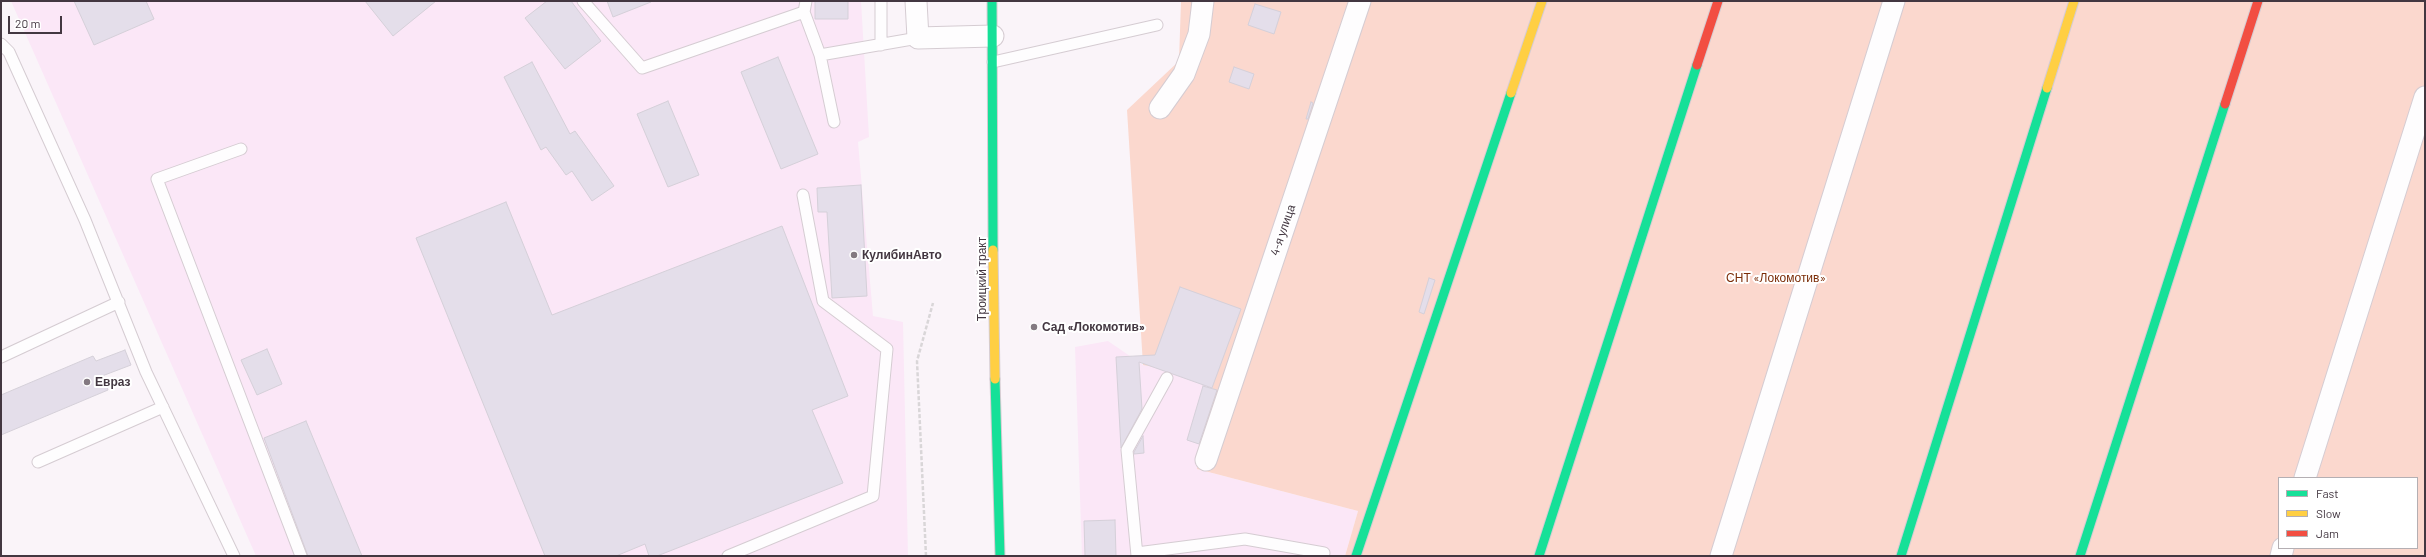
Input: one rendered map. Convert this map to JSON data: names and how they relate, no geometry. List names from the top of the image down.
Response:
{
  "streets": {
    "street": ["4-я улица", "Троицкий тракт"]
  },
  "parks": ["СНТ «Локомотив»"],
  "places": ["КулибинАвто", "Сад «Локомотив»", "Евраз"],
  "legend": ["Fast", "Slow", "Jam"],
  "scale_bar": "20 m"
}
